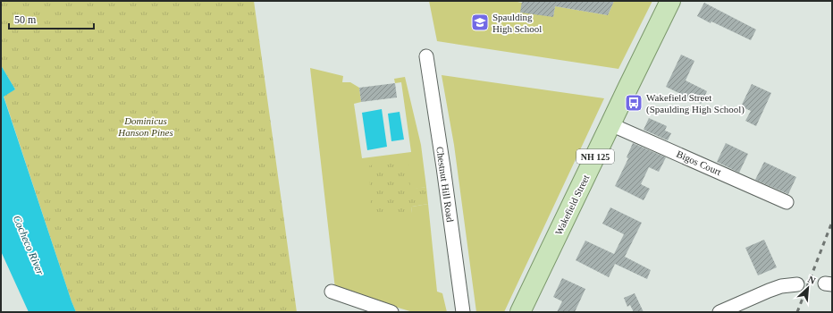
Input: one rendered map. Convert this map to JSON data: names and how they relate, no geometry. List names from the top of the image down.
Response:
{
  "streets": {
    "main road": ["NH 125", "Wakefield Street"],
    "street": ["Bigos Court", "Chestnut Hill Road"]
  },
  "crossings": [
    ["Bigos Court", "Wakefield Street"]
  ],
  "water": ["Cocheco River"],
  "parks": ["Dominicus Hanson Pines"],
  "places": {
    "school or university": ["Spaulding High School"],
    "bus stop": ["Wakefield Street (Spaulding High School)"]
  },
  "scale_bar": "50 m",
  "north": "top right"
}
